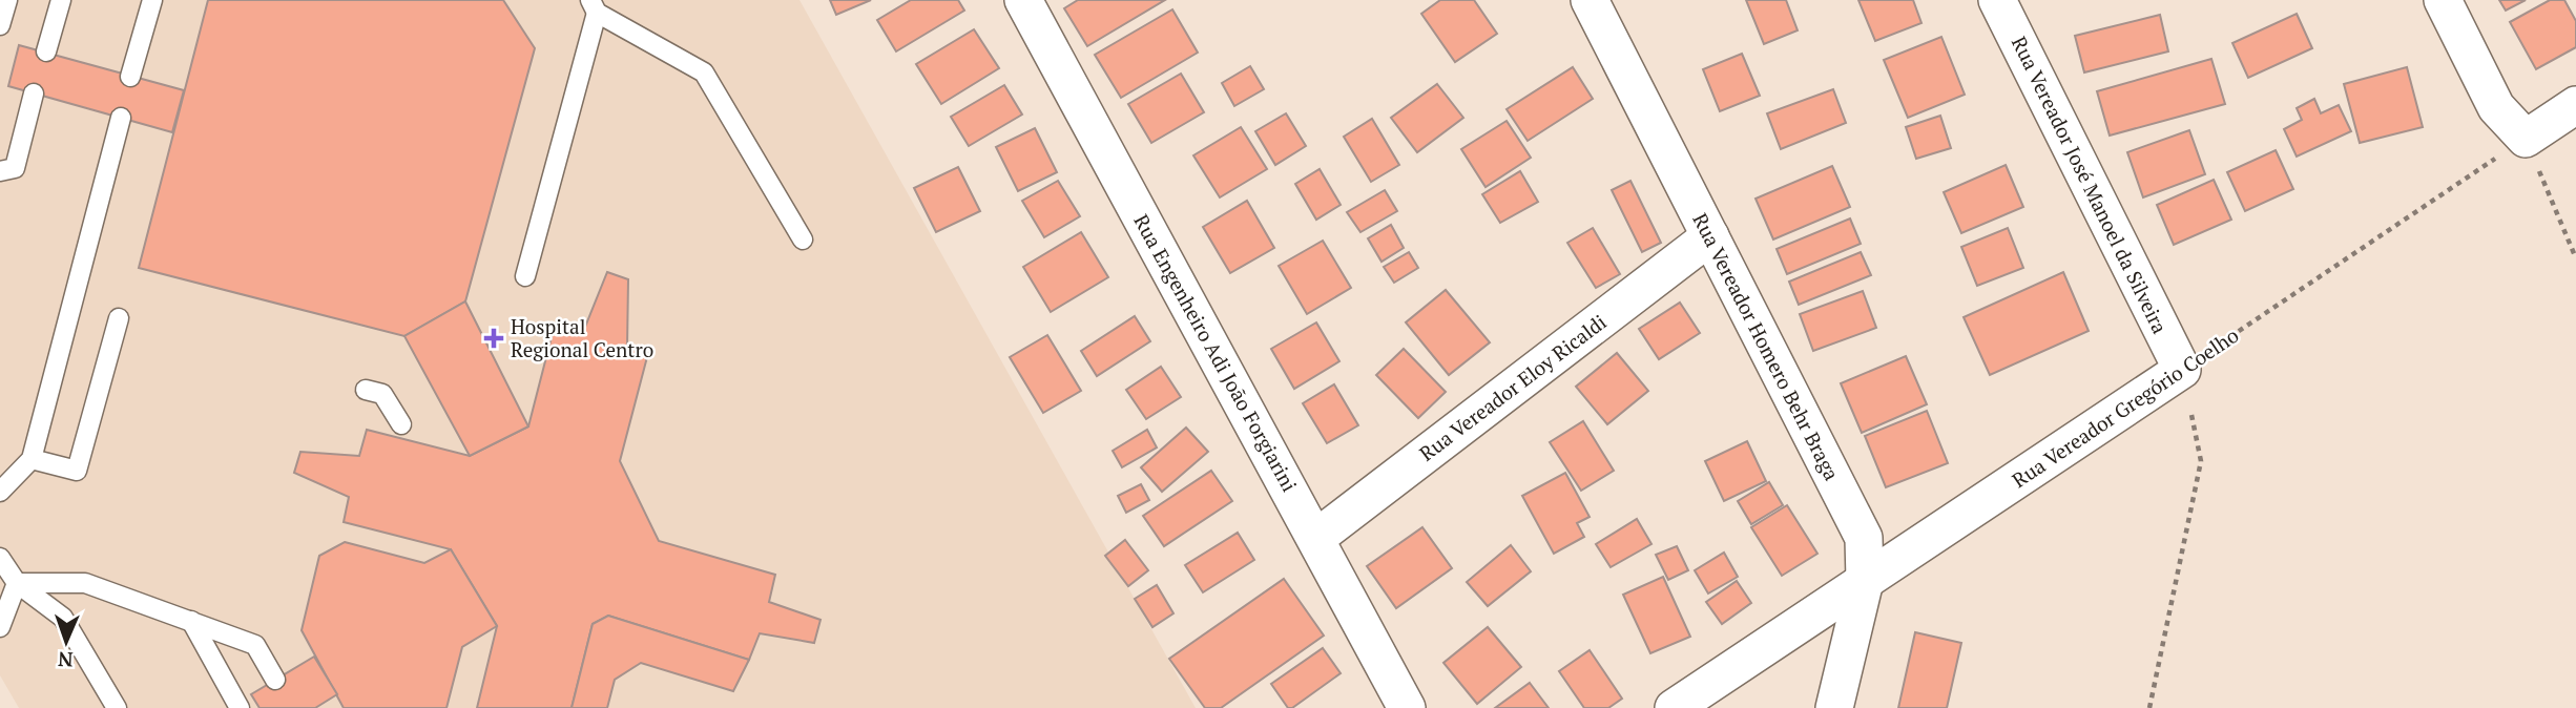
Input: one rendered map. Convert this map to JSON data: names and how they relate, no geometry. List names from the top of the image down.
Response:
{
  "streets": {
    "street": [
      "Rua Vereador José Manoel da Silveira",
      "Rua Vereador Homero Behr Braga",
      "Rua Engenheiro Adi João Forgiarini",
      "Rua Vereador Eloy Ricaldi",
      "Rua Vereador Gregório Coelho"
    ]
  },
  "crossings": [
    ["Rua Vereador José Manoel da Silveira", "Rua Vereador Gregório Coelho"],
    ["Rua Vereador Homero Behr Braga", "Rua Vereador Eloy Ricaldi"],
    ["Rua Vereador Homero Behr Braga", "Rua Vereador Gregório Coelho"],
    ["Rua Engenheiro Adi João Forgiarini", "Rua Vereador Eloy Ricaldi"]
  ],
  "places": {
    "health": ["Hospital Regional Centro"]
  },
  "north": "bottom"
}
